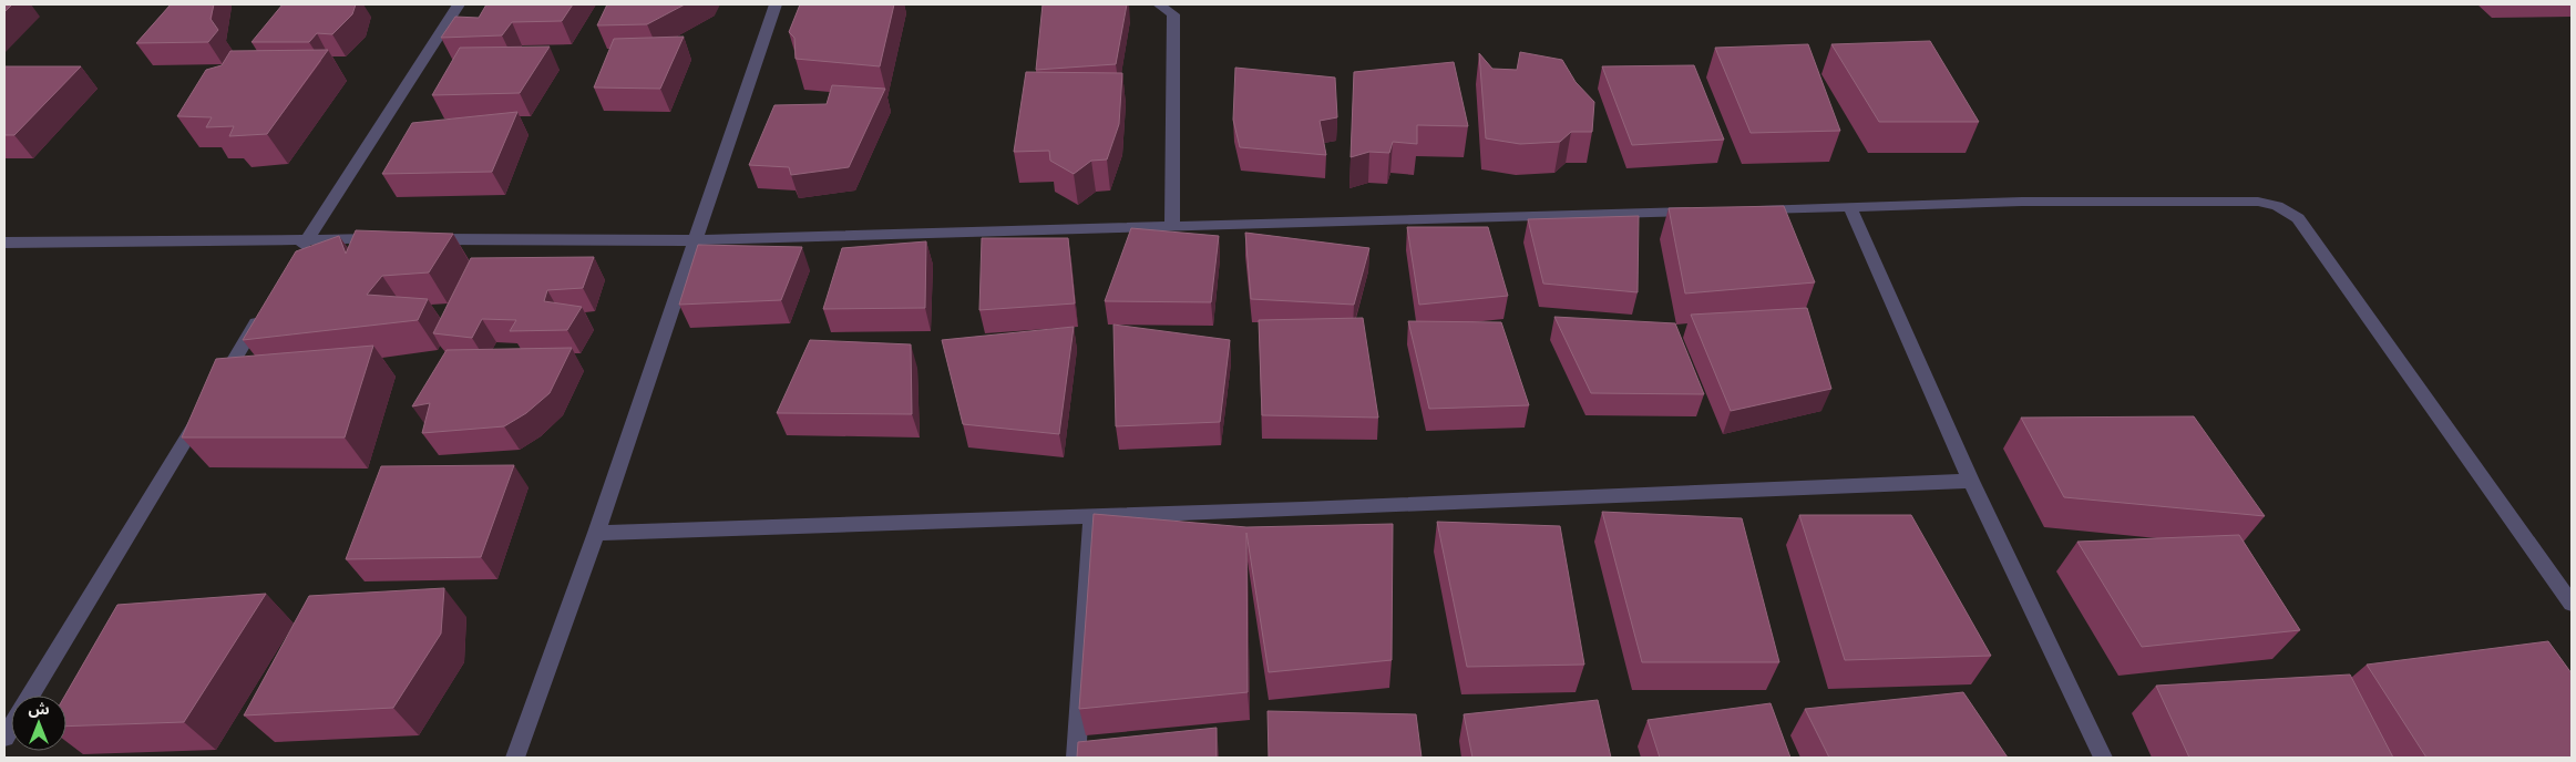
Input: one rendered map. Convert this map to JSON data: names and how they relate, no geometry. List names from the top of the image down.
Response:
{
  "north": "top"
}
